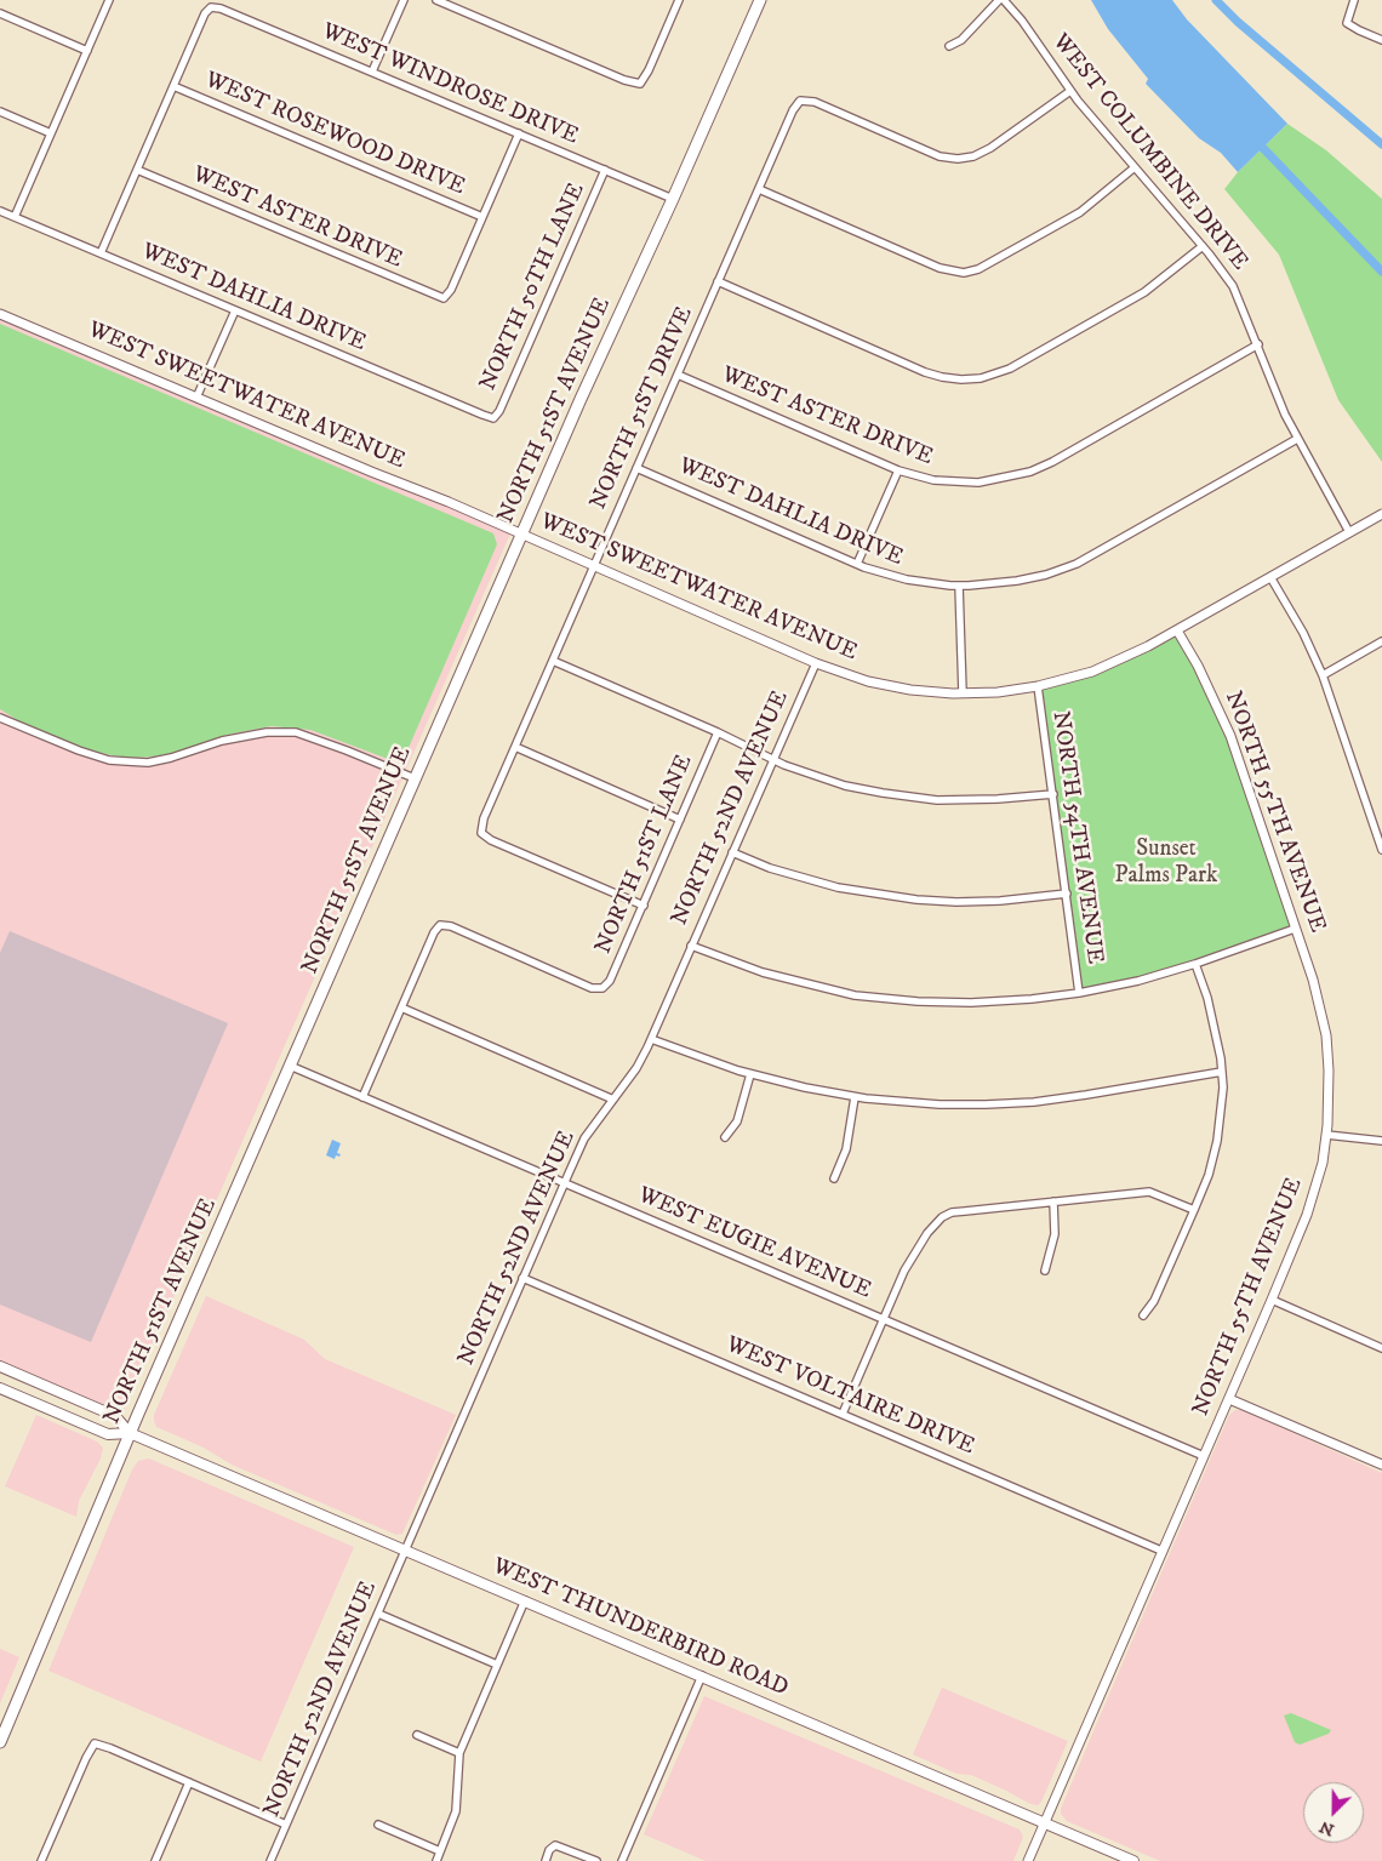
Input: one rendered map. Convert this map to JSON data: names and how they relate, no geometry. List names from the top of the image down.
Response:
{
  "streets": {
    "main road": ["NORTH 51ST AVENUE", "WEST THUNDERBIRD ROAD"],
    "street": [
      "WEST WINDROSE DRIVE",
      "WEST ROSEWOOD DRIVE",
      "WEST COLUMBINE DRIVE",
      "WEST ASTER DRIVE",
      "NORTH 50TH LANE",
      "WEST DAHLIA DRIVE",
      "WEST SWEETWATER AVENUE",
      "NORTH 51ST DRIVE",
      "NORTH 52ND AVENUE",
      "NORTH 55TH AVENUE",
      "NORTH 54TH AVENUE",
      "NORTH 51ST LANE",
      "WEST EUGIE AVENUE",
      "WEST VOLTAIRE DRIVE"
    ]
  },
  "crossings": [
    ["WEST WINDROSE DRIVE", "WEST ROSEWOOD DRIVE"],
    ["WEST WINDROSE DRIVE", "NORTH 50TH LANE"],
    ["WEST WINDROSE DRIVE", "NORTH 51ST AVENUE"],
    ["WEST ROSEWOOD DRIVE", "WEST ASTER DRIVE"],
    ["WEST COLUMBINE DRIVE", "WEST ASTER DRIVE"],
    ["WEST COLUMBINE DRIVE", "WEST DAHLIA DRIVE"],
    ["WEST COLUMBINE DRIVE", "WEST SWEETWATER AVENUE"],
    ["WEST COLUMBINE DRIVE", "NORTH 51ST DRIVE"],
    ["WEST ASTER DRIVE", "NORTH 51ST DRIVE"],
    ["NORTH 50TH LANE", "WEST DAHLIA DRIVE"],
    ["WEST DAHLIA DRIVE", "NORTH 51ST DRIVE"],
    ["WEST SWEETWATER AVENUE", "NORTH 51ST DRIVE"],
    ["WEST SWEETWATER AVENUE", "NORTH 51ST AVENUE"],
    ["WEST SWEETWATER AVENUE", "NORTH 52ND AVENUE"],
    ["WEST SWEETWATER AVENUE", "NORTH 55TH AVENUE"],
    ["WEST SWEETWATER AVENUE", "NORTH 54TH AVENUE"],
    ["NORTH 51ST DRIVE", "NORTH 51ST LANE"],
    ["NORTH 51ST AVENUE", "WEST EUGIE AVENUE"],
    ["NORTH 51ST AVENUE", "WEST THUNDERBIRD ROAD"],
    ["NORTH 52ND AVENUE", "WEST EUGIE AVENUE"],
    ["NORTH 52ND AVENUE", "WEST VOLTAIRE DRIVE"],
    ["NORTH 52ND AVENUE", "WEST THUNDERBIRD ROAD"],
    ["NORTH 55TH AVENUE", "WEST EUGIE AVENUE"],
    ["NORTH 55TH AVENUE", "WEST VOLTAIRE DRIVE"],
    ["NORTH 55TH AVENUE", "WEST THUNDERBIRD ROAD"]
  ],
  "parks": ["Sunset Palms Park"],
  "north": "bottom left"
}
